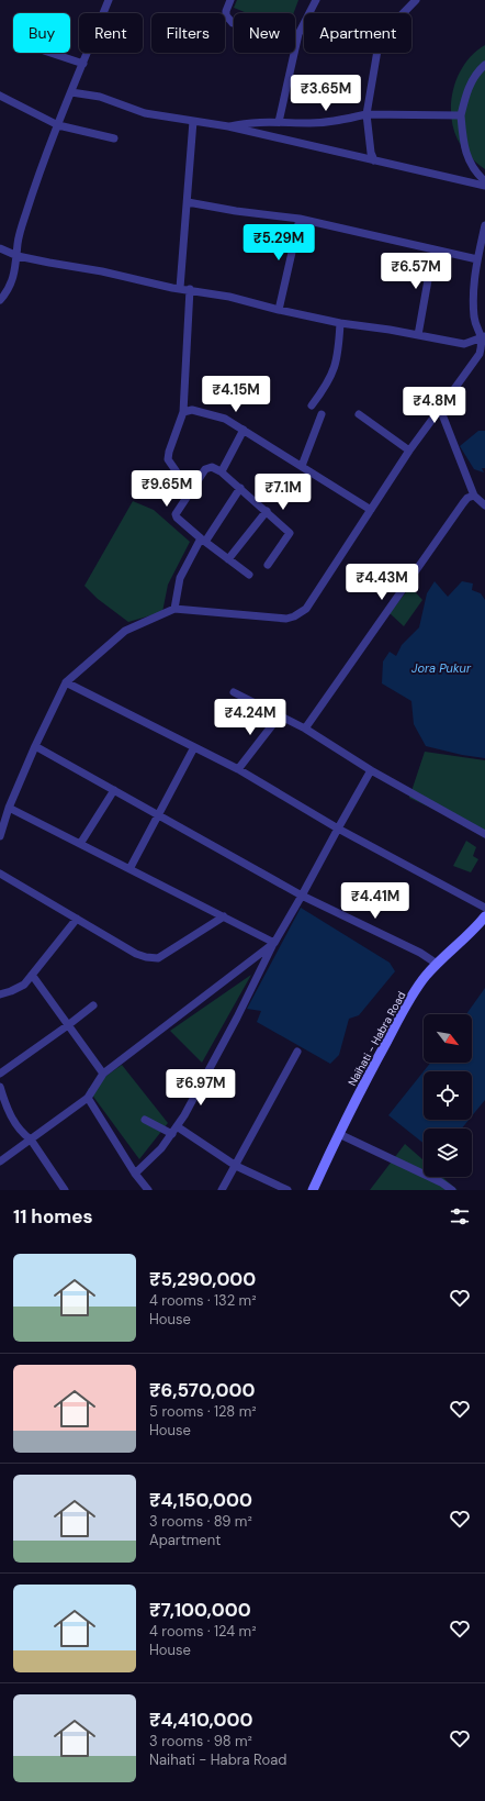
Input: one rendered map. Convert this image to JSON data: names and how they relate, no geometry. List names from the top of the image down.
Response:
{
  "streets": {
    "main road": ["Naihati - Habra Road"]
  },
  "water": ["Jora Pukur"],
  "north": "bottom right",
  "page": {
    "chip": [
      "Buy",
      "Rent",
      "Filters",
      "New",
      "Apartment"
    ],
    "price": [
      "₹3.65M",
      "₹5.29M",
      "₹6.57M",
      "₹4.15M",
      "₹4.8M",
      "₹9.65M",
      "₹7.1M",
      "₹4.43M",
      "₹4.24M",
      "₹4.41M",
      "₹6.97M"
    ],
    "heading": "11 homes",
    "list": [
      {
        "name": "₹5,290,000",
        "note": "4 rooms · 132 m² · House"
      },
      {
        "name": "₹6,570,000",
        "note": "5 rooms · 128 m² · House"
      },
      {
        "name": "₹4,150,000",
        "note": "3 rooms · 89 m² · Apartment"
      },
      {
        "name": "₹7,100,000",
        "note": "4 rooms · 124 m² · House"
      },
      {
        "name": "₹4,410,000",
        "note": "3 rooms · 98 m² · Naihati - Habra Road"
      }
    ]
  }
}
